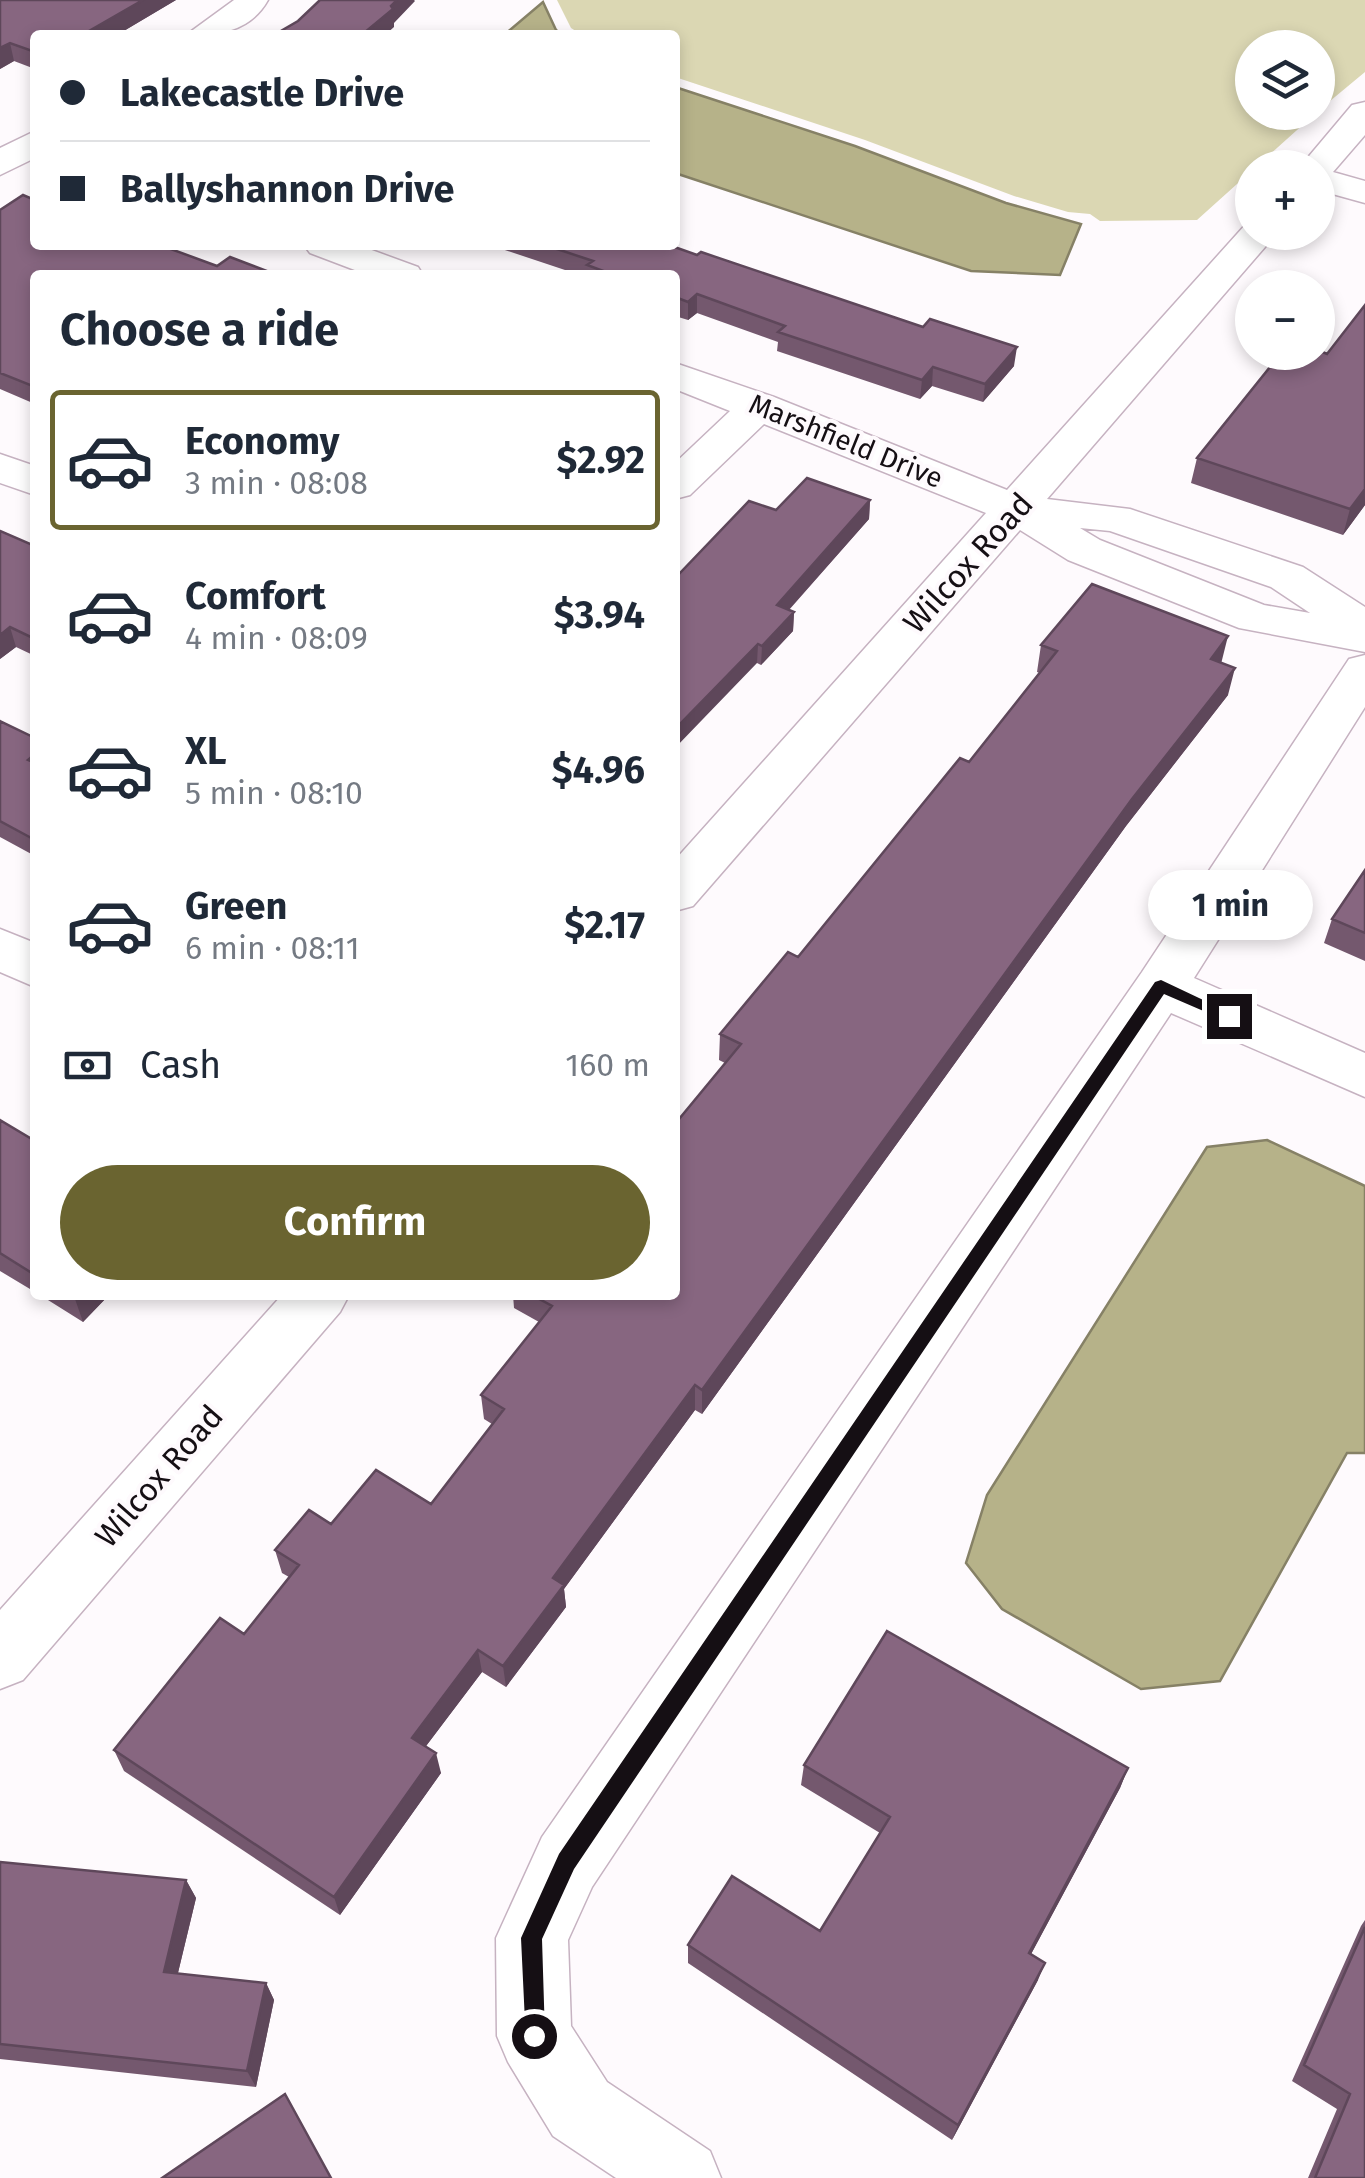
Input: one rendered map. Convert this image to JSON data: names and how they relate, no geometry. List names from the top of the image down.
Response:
{
  "streets": {
    "street": ["Marshfield Drive", "Wilcox Road"]
  },
  "crossings": [
    ["Marshfield Drive", "Wilcox Road"]
  ],
  "page": {
    "map_buttons": ["+", "−"],
    "banner": ["Lakecastle Drive", "Ballyshannon Drive"],
    "heading": "Choose a ride",
    "list": [
      {
        "name": "Economy",
        "note": "3 min · 08:08",
        "value": "$2.92"
      },
      {
        "name": "Comfort",
        "note": "4 min · 08:09",
        "value": "$3.94"
      },
      {
        "name": "XL",
        "note": "5 min · 08:10",
        "value": "$4.96"
      },
      {
        "name": "Green",
        "note": "6 min · 08:11",
        "value": "$2.17"
      }
    ],
    "bubble": "1 min",
    "pay": ["Cash", "160 m"],
    "buttons": "Confirm"
  }
}
